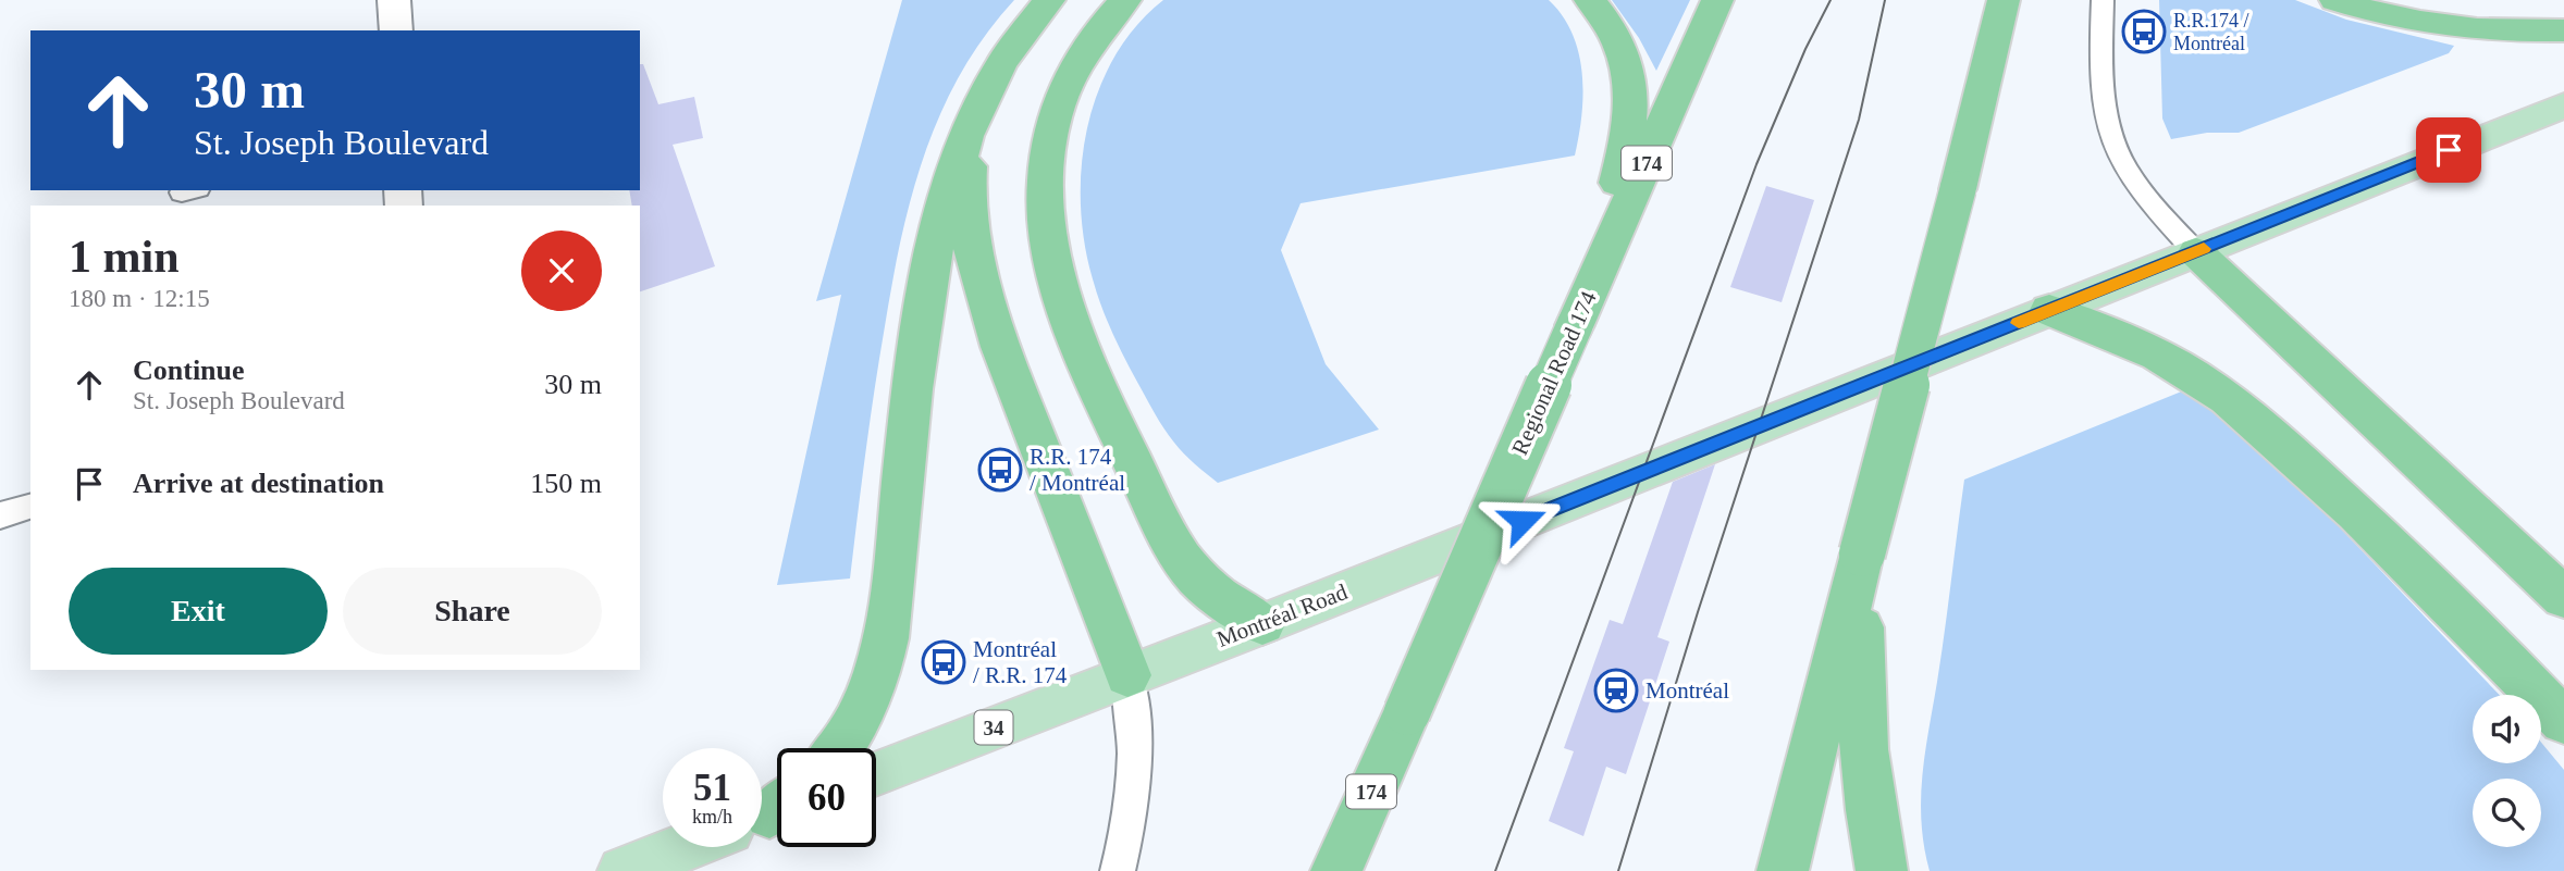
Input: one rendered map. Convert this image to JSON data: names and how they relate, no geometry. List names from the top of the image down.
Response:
{
  "streets": {
    "highway": ["174", "Regional Road 174"],
    "main road": ["Montréal Road", "34"]
  },
  "crossings": [
    ["Montréal Road", "34"]
  ],
  "places": {
    "bus stop": ["R.R.174 / Montréal", "R.R. 174 / Montréal", "Montréal / R.R. 174"],
    "station": ["Montréal"]
  },
  "page": {
    "turn": ["30 m", "St. Joseph Boulevard"],
    "heading": ["1 min", "180 m · 12:15"],
    "list": [
      {
        "name": "Continue",
        "note": "St. Joseph Boulevard",
        "value": "30 m"
      },
      {
        "name": "Arrive at destination",
        "value": "150 m"
      }
    ],
    "buttons": ["Exit", "Share"],
    "speed": "51 km/h",
    "limit": "60"
  }
}
